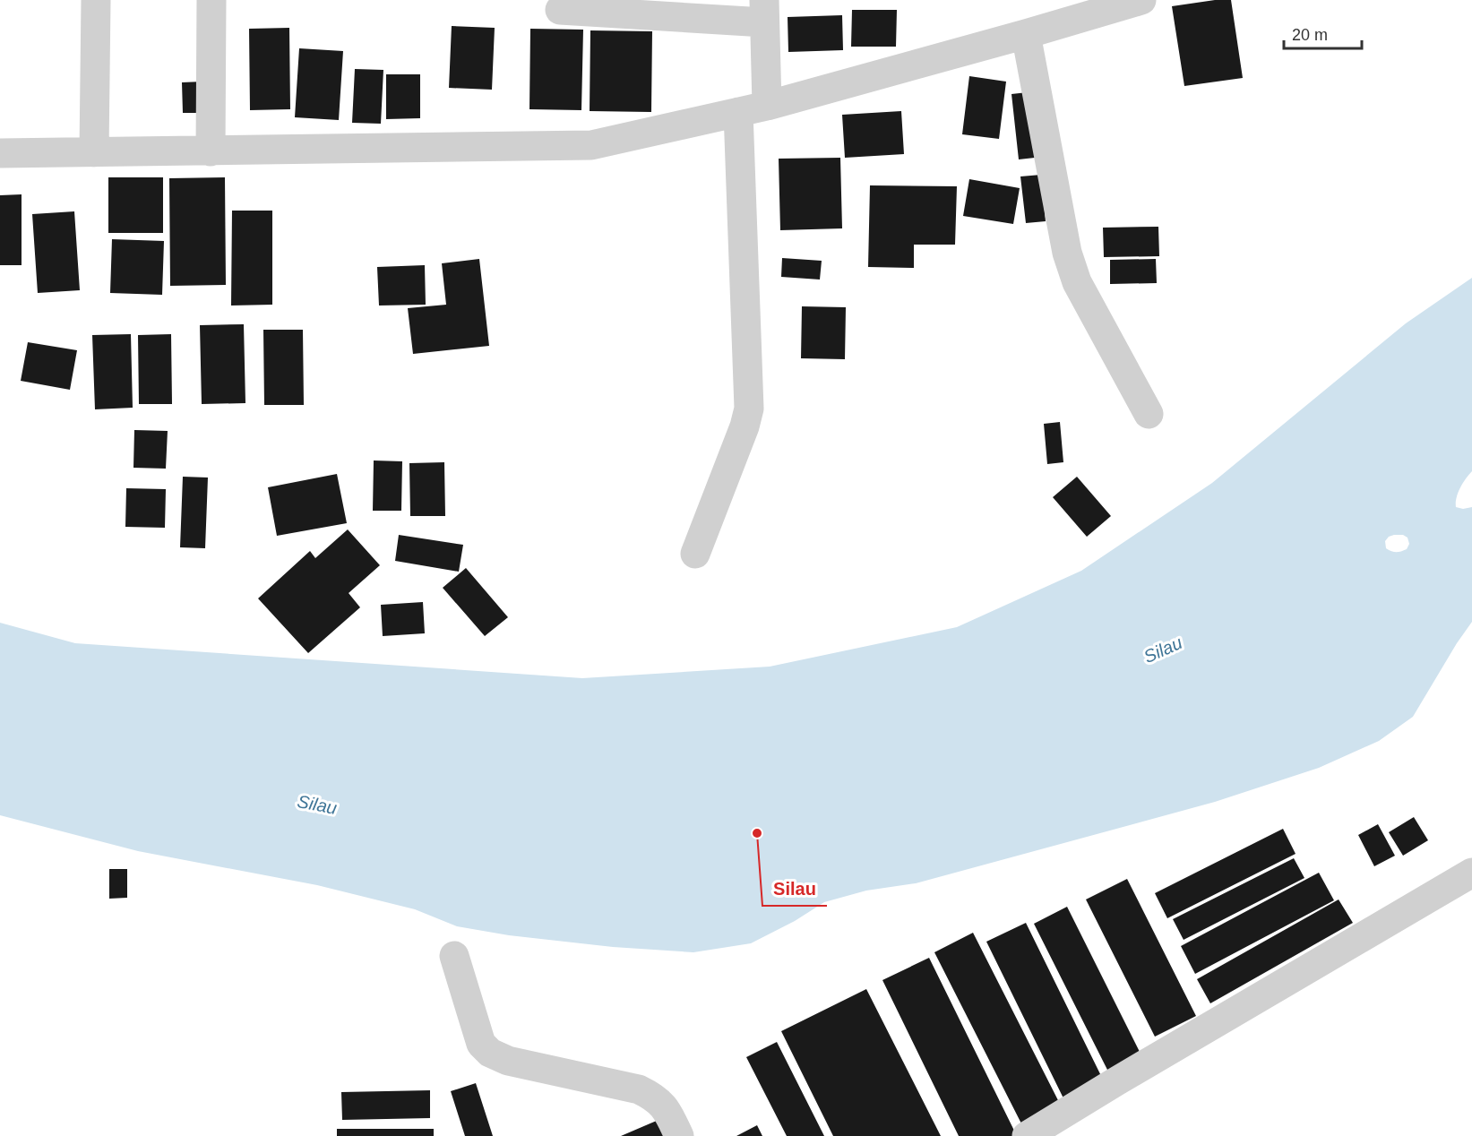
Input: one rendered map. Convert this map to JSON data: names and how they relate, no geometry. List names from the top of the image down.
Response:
{
  "water": ["Silau"],
  "places": ["Silau"],
  "scale_bar": "20 m"
}
